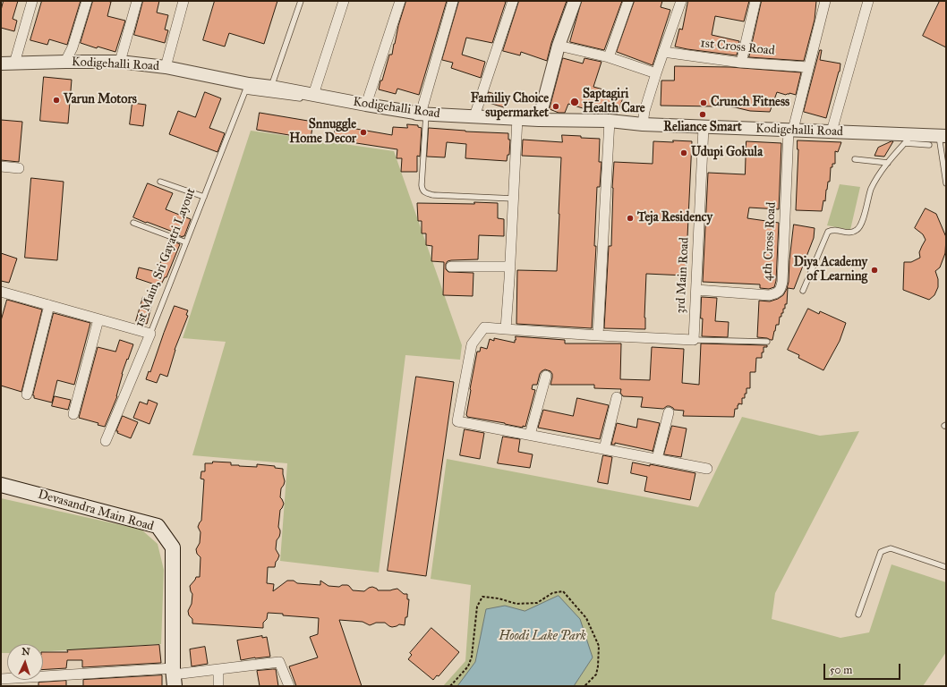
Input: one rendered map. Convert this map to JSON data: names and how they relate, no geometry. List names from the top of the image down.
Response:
{
  "streets": {
    "main road": ["Devasandra Main Road"],
    "street": [
      "1st Cross Road",
      "Kodigehalli Road",
      "4th Cross Road",
      "1st Main, Sri Gayatri Layout",
      "3rd Main Road"
    ]
  },
  "crossings": [
    ["Kodigehalli Road", "4th Cross Road"],
    ["Kodigehalli Road", "1st Main, Sri Gayatri Layout"],
    ["Kodigehalli Road", "3rd Main Road"],
    ["4th Cross Road", "3rd Main Road"]
  ],
  "parks": ["Hoodi Lake Park"],
  "places": [
    "Varun Motors",
    "Saptagiri Health Care",
    "Crunch Fitness",
    "Familiy Choice supermarket",
    "Reliance Smart",
    "Snnuggle Home Decor",
    "Udupi Gokula",
    "Teja Residency",
    "Diya Academy of Learning"
  ],
  "scale_bar": "50 m",
  "north": "top"
}
